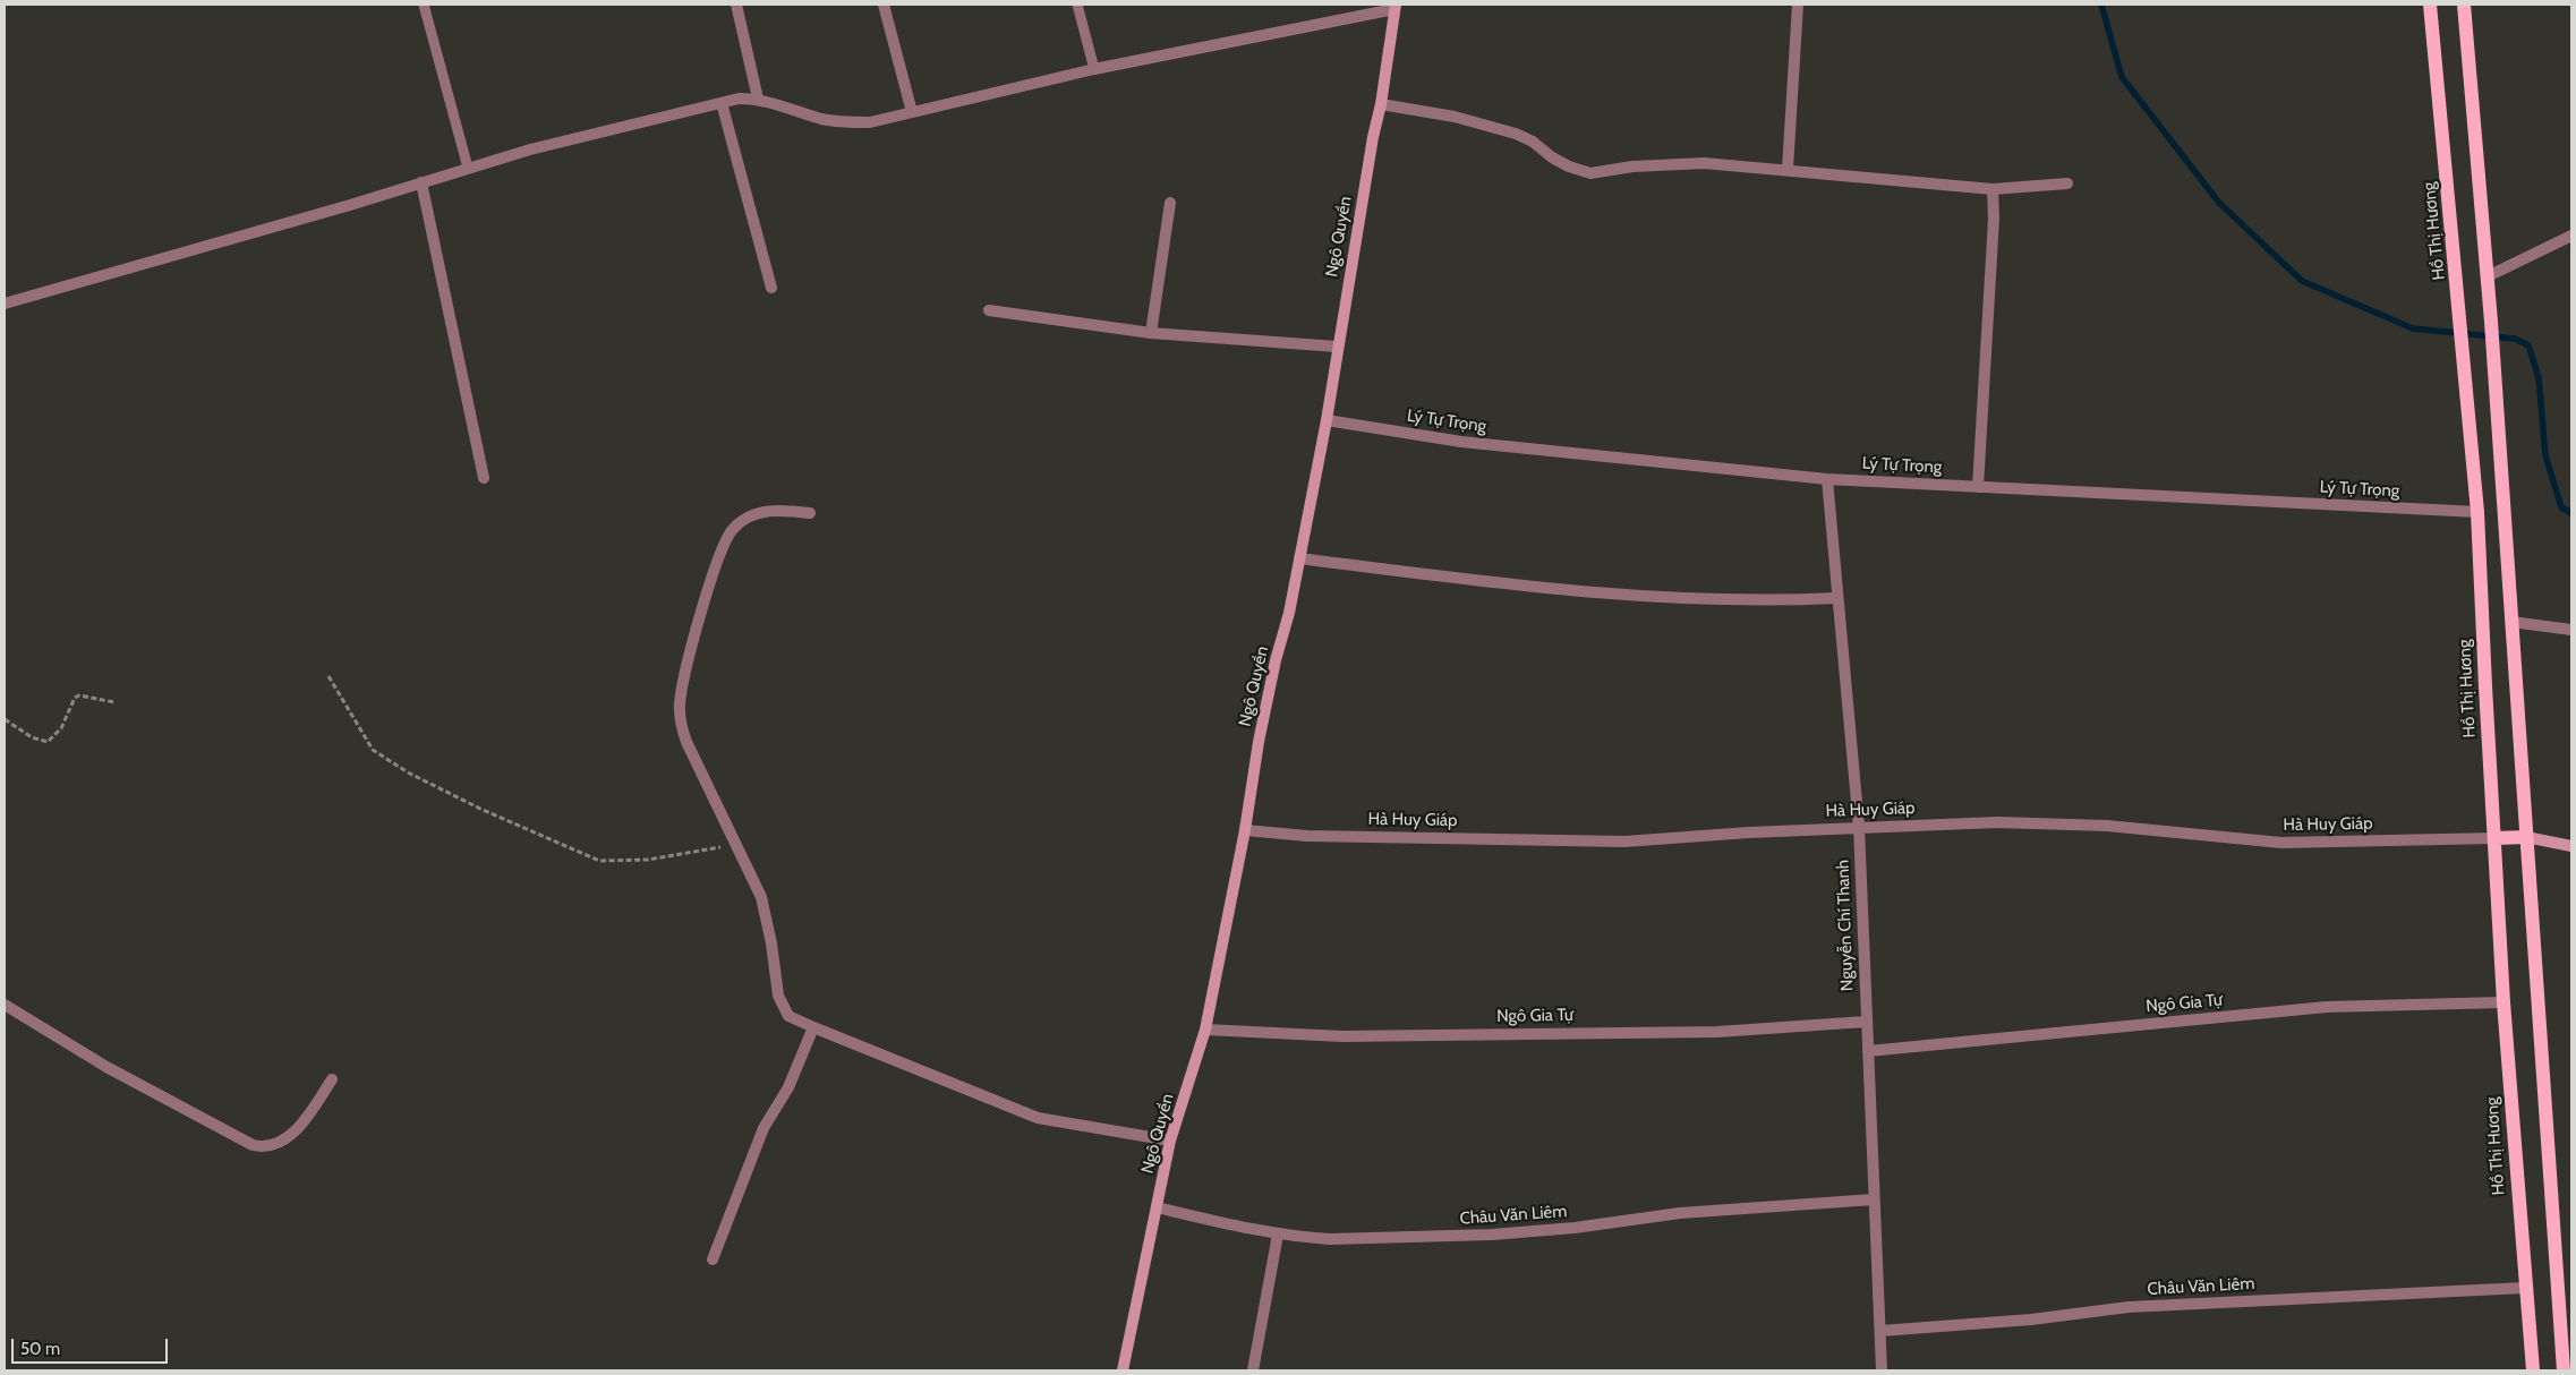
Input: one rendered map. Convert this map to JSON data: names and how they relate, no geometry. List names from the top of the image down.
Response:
{
  "streets": {
    "main road": ["Hồ Thị Hương"],
    "street": [
      "Ngô Quyền",
      "Lý Tự Trọng",
      "Hà Huy Giáp",
      "Nguyễn Chí Thanh",
      "Ngô Gia Tự",
      "Châu Văn Liêm"
    ]
  },
  "crossings": [
    ["Hồ Thị Hương", "Lý Tự Trọng"],
    ["Hồ Thị Hương", "Hà Huy Giáp"],
    ["Hồ Thị Hương", "Ngô Gia Tự"],
    ["Hồ Thị Hương", "Châu Văn Liêm"],
    ["Ngô Quyền", "Lý Tự Trọng"],
    ["Ngô Quyền", "Hà Huy Giáp"],
    ["Ngô Quyền", "Ngô Gia Tự"],
    ["Ngô Quyền", "Châu Văn Liêm"],
    ["Lý Tự Trọng", "Nguyễn Chí Thanh"],
    ["Hà Huy Giáp", "Nguyễn Chí Thanh"],
    ["Nguyễn Chí Thanh", "Ngô Gia Tự"],
    ["Nguyễn Chí Thanh", "Châu Văn Liêm"]
  ],
  "scale_bar": "50 m"
}
